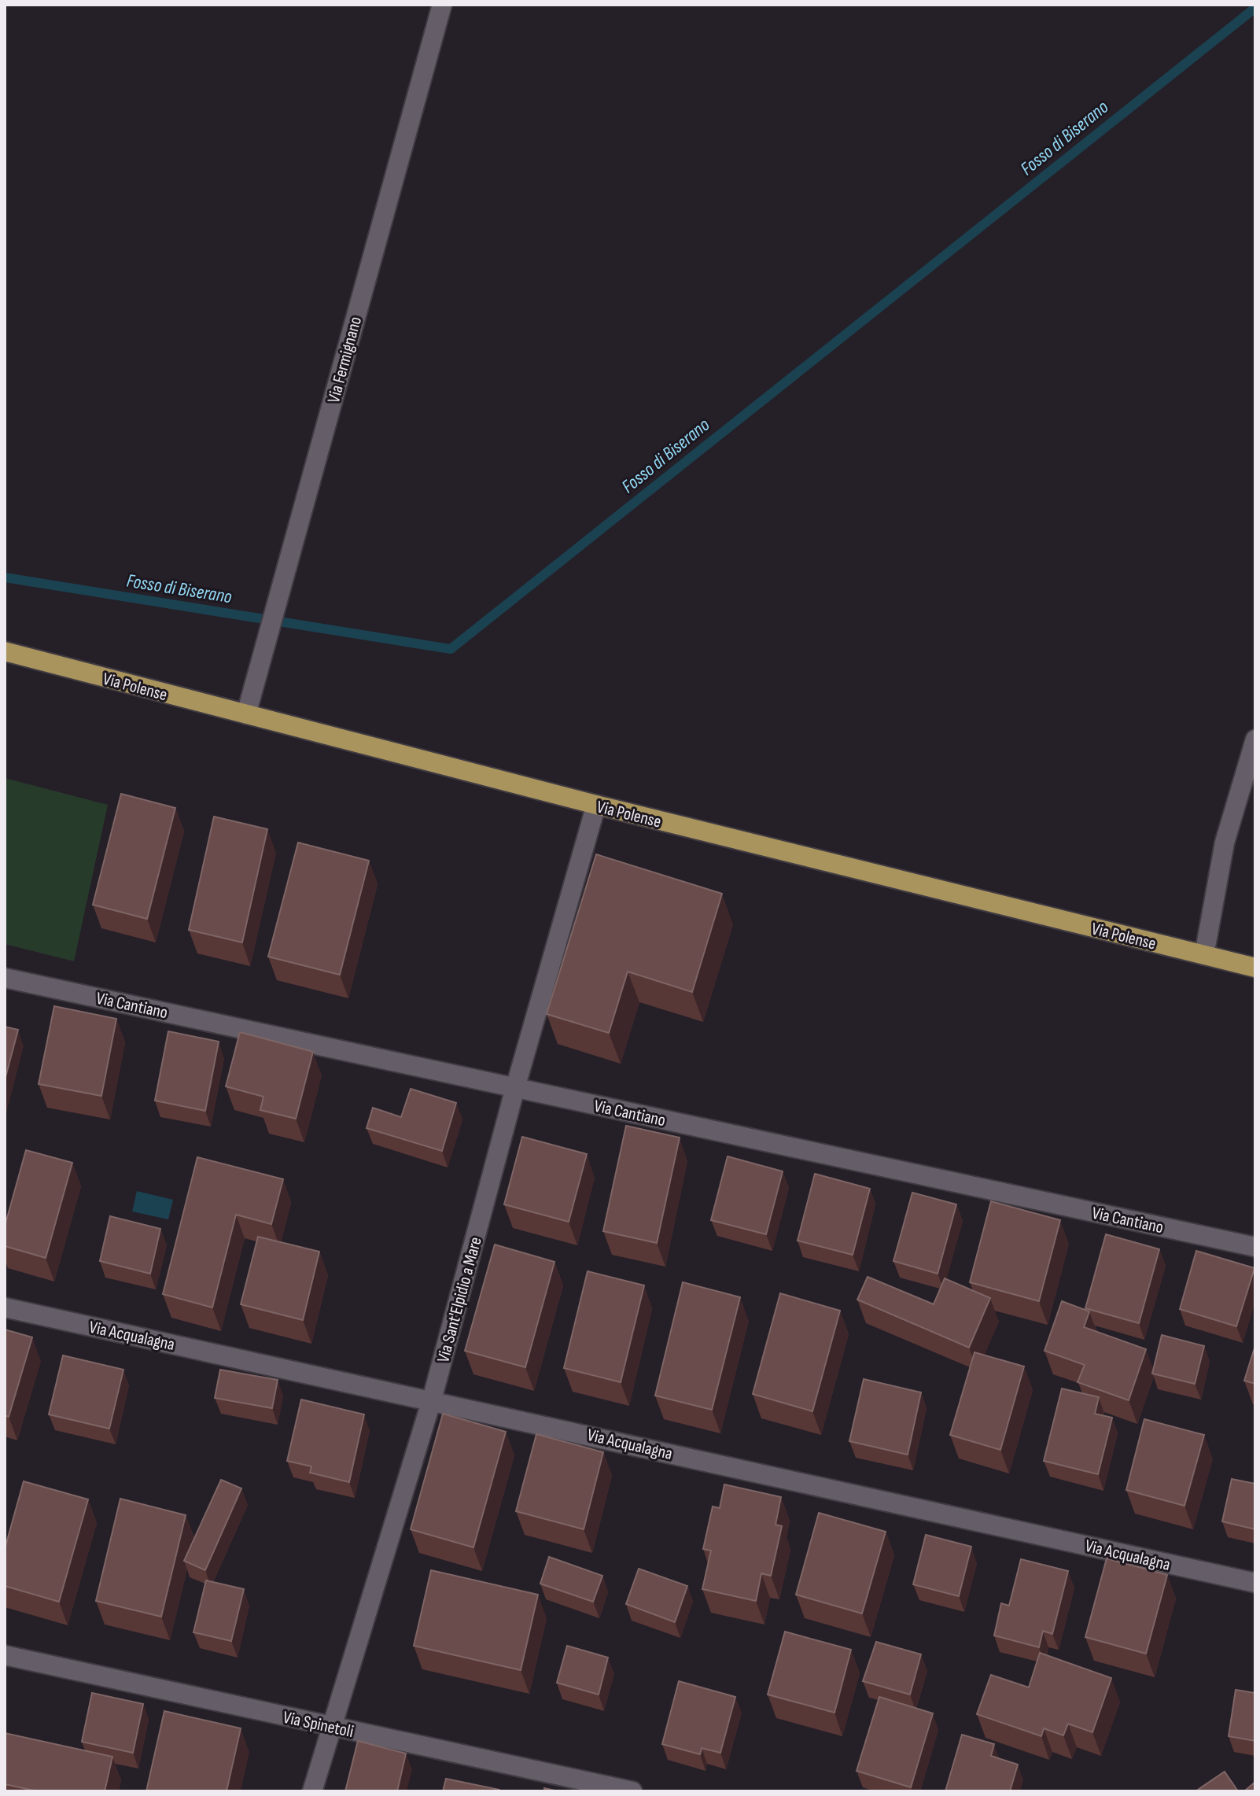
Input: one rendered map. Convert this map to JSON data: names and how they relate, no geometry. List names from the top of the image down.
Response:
{
  "streets": {
    "main road": ["Via Polense"],
    "street": [
      "Via Fermignano",
      "Via Cantiano",
      "Via Sant'Elpidio a Mare",
      "Via Acqualagna",
      "Via Spinetoli"
    ]
  },
  "crossings": [
    ["Via Fermignano", "Via Polense"],
    ["Via Polense", "Via Sant'Elpidio a Mare"],
    ["Via Cantiano", "Via Sant'Elpidio a Mare"],
    ["Via Sant'Elpidio a Mare", "Via Acqualagna"],
    ["Via Sant'Elpidio a Mare", "Via Spinetoli"]
  ],
  "water": ["Fosso di Biserano"]
}
